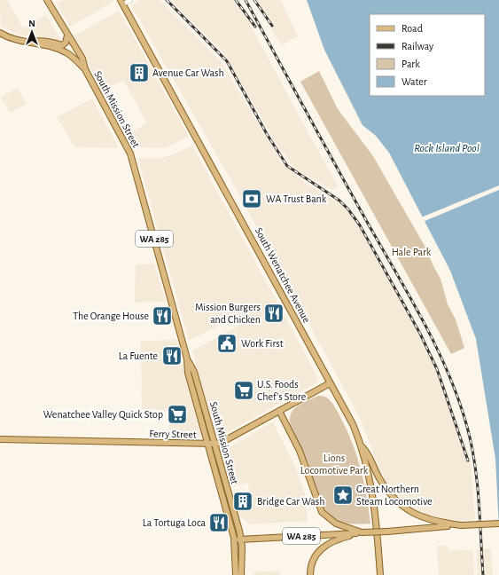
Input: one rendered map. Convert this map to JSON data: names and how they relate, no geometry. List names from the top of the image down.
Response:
{
  "streets": {
    "main road": [
      "South Mission Street",
      "WA 285",
      "South Wenatchee Avenue",
      "Ferry Street"
    ]
  },
  "crossings": [
    ["South Mission Street", "WA 285"],
    ["South Mission Street", "Ferry Street"],
    ["South Wenatchee Avenue", "Ferry Street"]
  ],
  "water": ["Rock Island Pool"],
  "parks": ["Hale Park", "Lions Locomotive Park"],
  "places": {
    "building": ["Avenue Car Wash", "Bridge Car Wash"],
    "bank": ["WA Trust Bank"],
    "restaurant": [
      "Mission Burgers and Chicken",
      "The Orange House",
      "La Fuente",
      "La Tortuga Loca"
    ],
    "public building": ["Work First"],
    "supermarket": ["U.S. Foods Chef's Store", "Wenatchee Valley Quick Stop"],
    "place": ["Great Northern Steam Locomotive"]
  },
  "legend": [
    "Road",
    "Railway",
    "Park",
    "Water"
  ],
  "north": "top"
}
